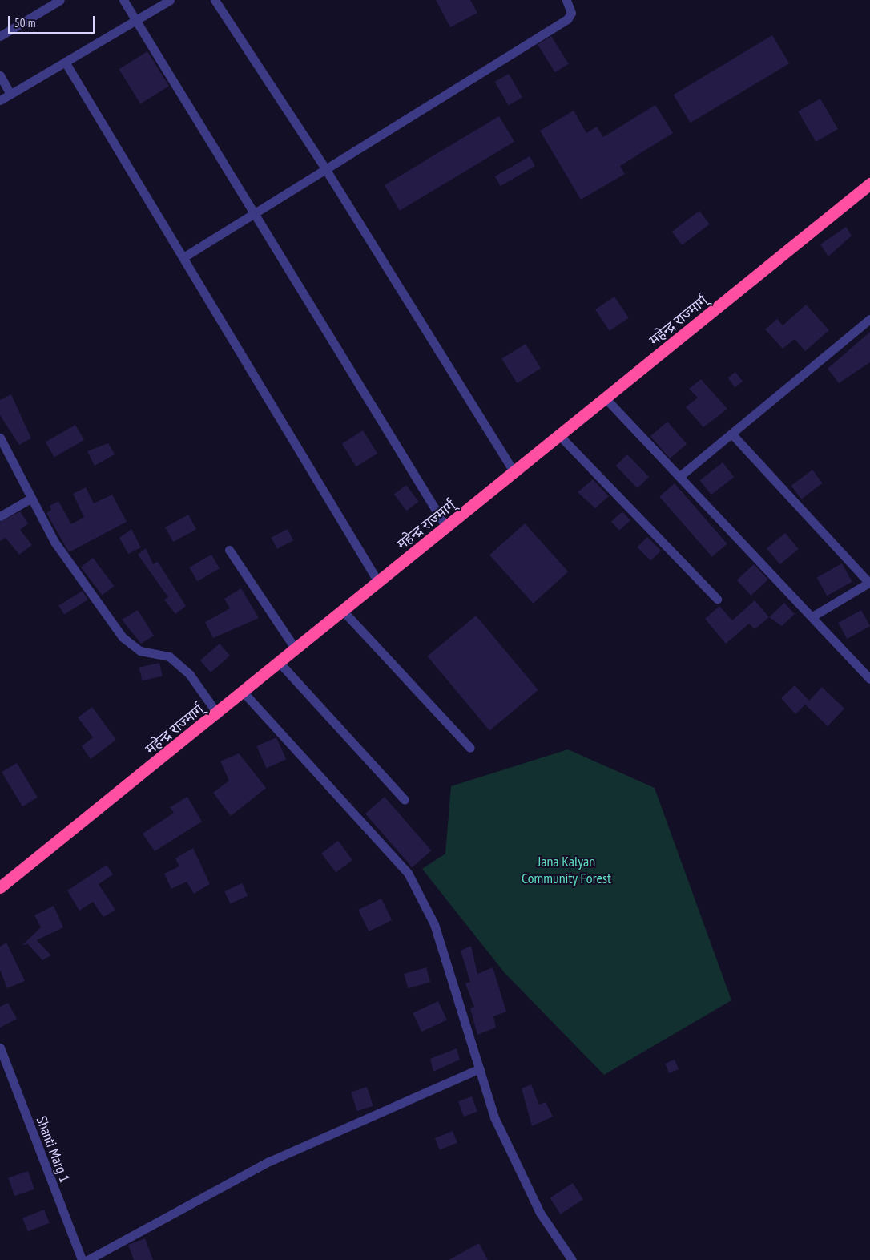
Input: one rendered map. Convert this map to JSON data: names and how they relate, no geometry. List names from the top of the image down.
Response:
{
  "streets": {
    "highway": ["महेन्द्र राज्मार्ग्"],
    "street": ["Shanti Marg 1"]
  },
  "parks": ["Jana Kalyan Community Forest"],
  "scale_bar": "50 m"
}
